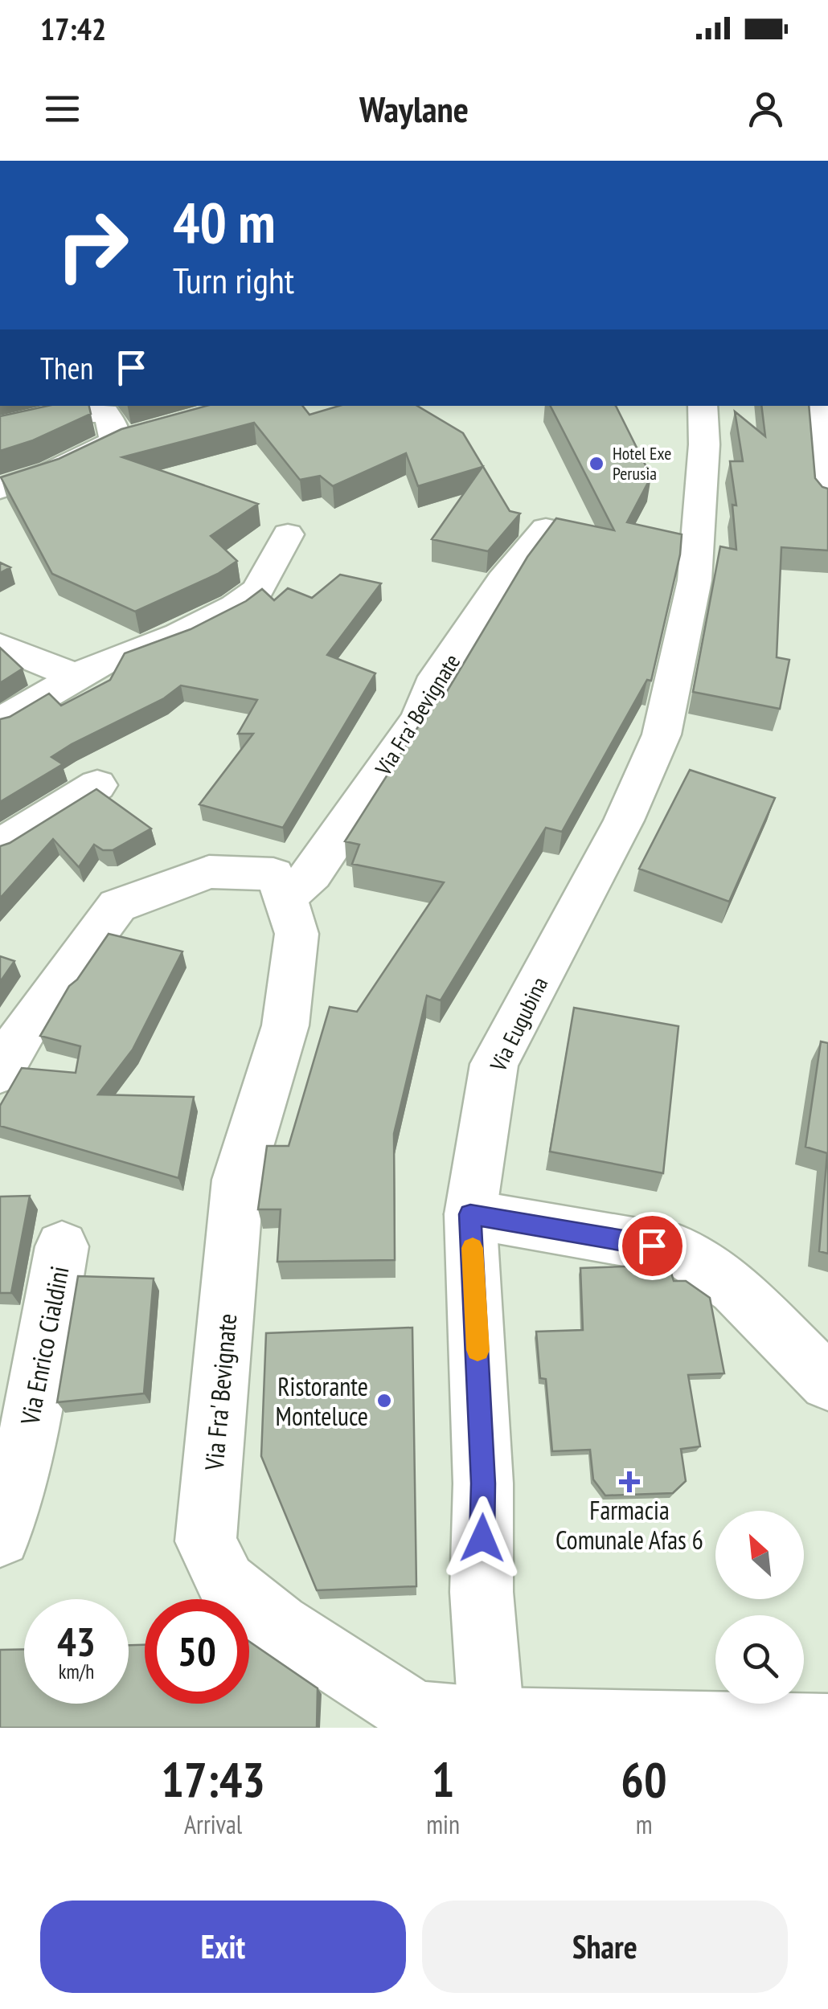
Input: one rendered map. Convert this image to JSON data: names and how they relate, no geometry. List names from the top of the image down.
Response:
{
  "streets": {
    "street": ["Via Fra' Bevignate", "Via Eugubina", "Via Enrico Cialdini"]
  },
  "crossings": [
    ["Via Fra' Bevignate", "Via Eugubina"]
  ],
  "places": {
    "other": ["Hotel Exe Perusia", "Ristorante Monteluce"],
    "health": ["Farmacia Comunale Afas 6"]
  },
  "north": "top left",
  "page": {
    "status": "17:42",
    "header": "Waylane",
    "turn": ["40 m", "Turn right"],
    "then": "Then",
    "speed": "43 km/h",
    "limit": "50",
    "eta": [
      "17:43",
      "Arrival",
      "1",
      "min",
      "60",
      "m"
    ],
    "buttons": ["Exit", "Share"]
  }
}
